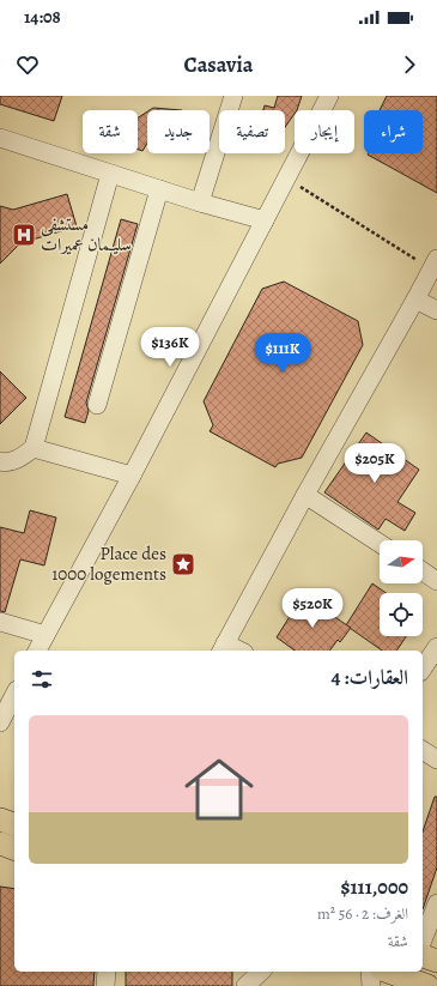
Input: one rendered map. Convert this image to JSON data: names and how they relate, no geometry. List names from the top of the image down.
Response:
{
  "places": {
    "hospital": ["مستشفى سليـمان عميرات"],
    "place": ["Place des 1000 logements"]
  },
  "north": "right",
  "page": {
    "status": "14:08",
    "header": "Casavia",
    "chip": [
      "شراء",
      "إيجار",
      "تصفية",
      "جديد",
      "شقة"
    ],
    "price": [
      "$136K",
      "$111K",
      "$205K",
      "$520K"
    ],
    "heading": "العقارات: 4",
    "list": [
      {
        "name": "$111,000",
        "note": "الغرف: 2 · 56 m² · شقة"
      }
    ]
  }
}
